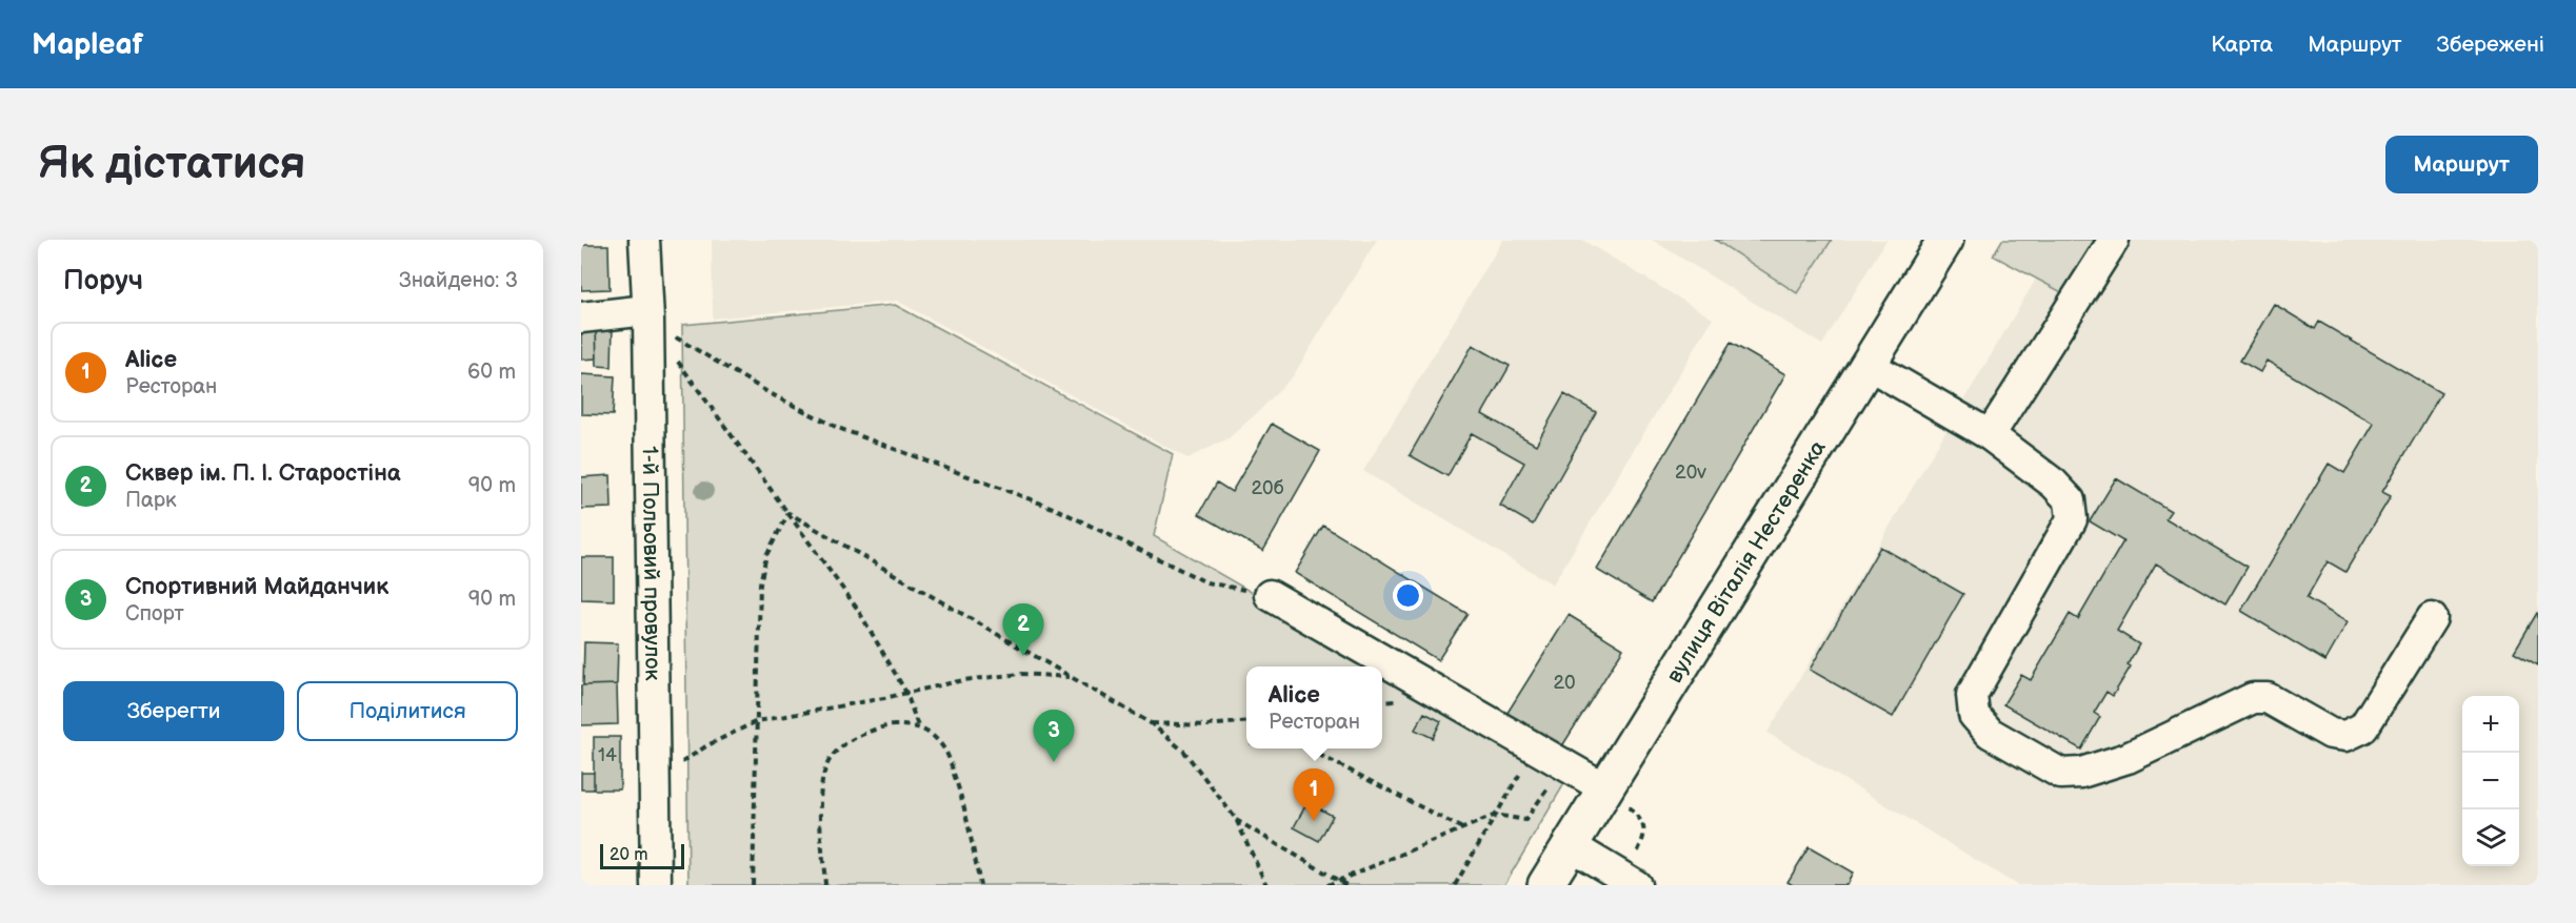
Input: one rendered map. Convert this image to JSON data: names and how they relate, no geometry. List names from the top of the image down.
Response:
{
  "streets": {
    "main road": ["вулиця Віталія Нестеренка"],
    "street": ["1-й Польовий провулок"]
  },
  "house_numbers": [
    "20v",
    "20б",
    "20",
    "14"
  ],
  "scale_bar": "20 m",
  "page": {
    "header": "Mapleaf",
    "nav": ["Карта", "Маршрут", "Збережені"],
    "buttons": [
      "Маршрут",
      ["Зберегти", "Поділитися"]
    ],
    "title": "Як дістатися",
    "heading": ["Поруч", "Знайдено: 3"],
    "list": [
      {
        "mark": "1",
        "name": "Alice",
        "note": "Ресторан",
        "value": "60 m"
      },
      {
        "mark": "2",
        "name": "Сквер ім. П. І. Старостіна",
        "note": "Парк",
        "value": "90 m"
      },
      {
        "mark": "3",
        "name": "Спортивний Майданчик",
        "note": "Спорт",
        "value": "90 m"
      }
    ],
    "pins": ["2", "3", "1"],
    "popup": ["Alice", "Ресторан"],
    "map_buttons": ["+", "−"],
    "scale": "20 m"
  }
}
